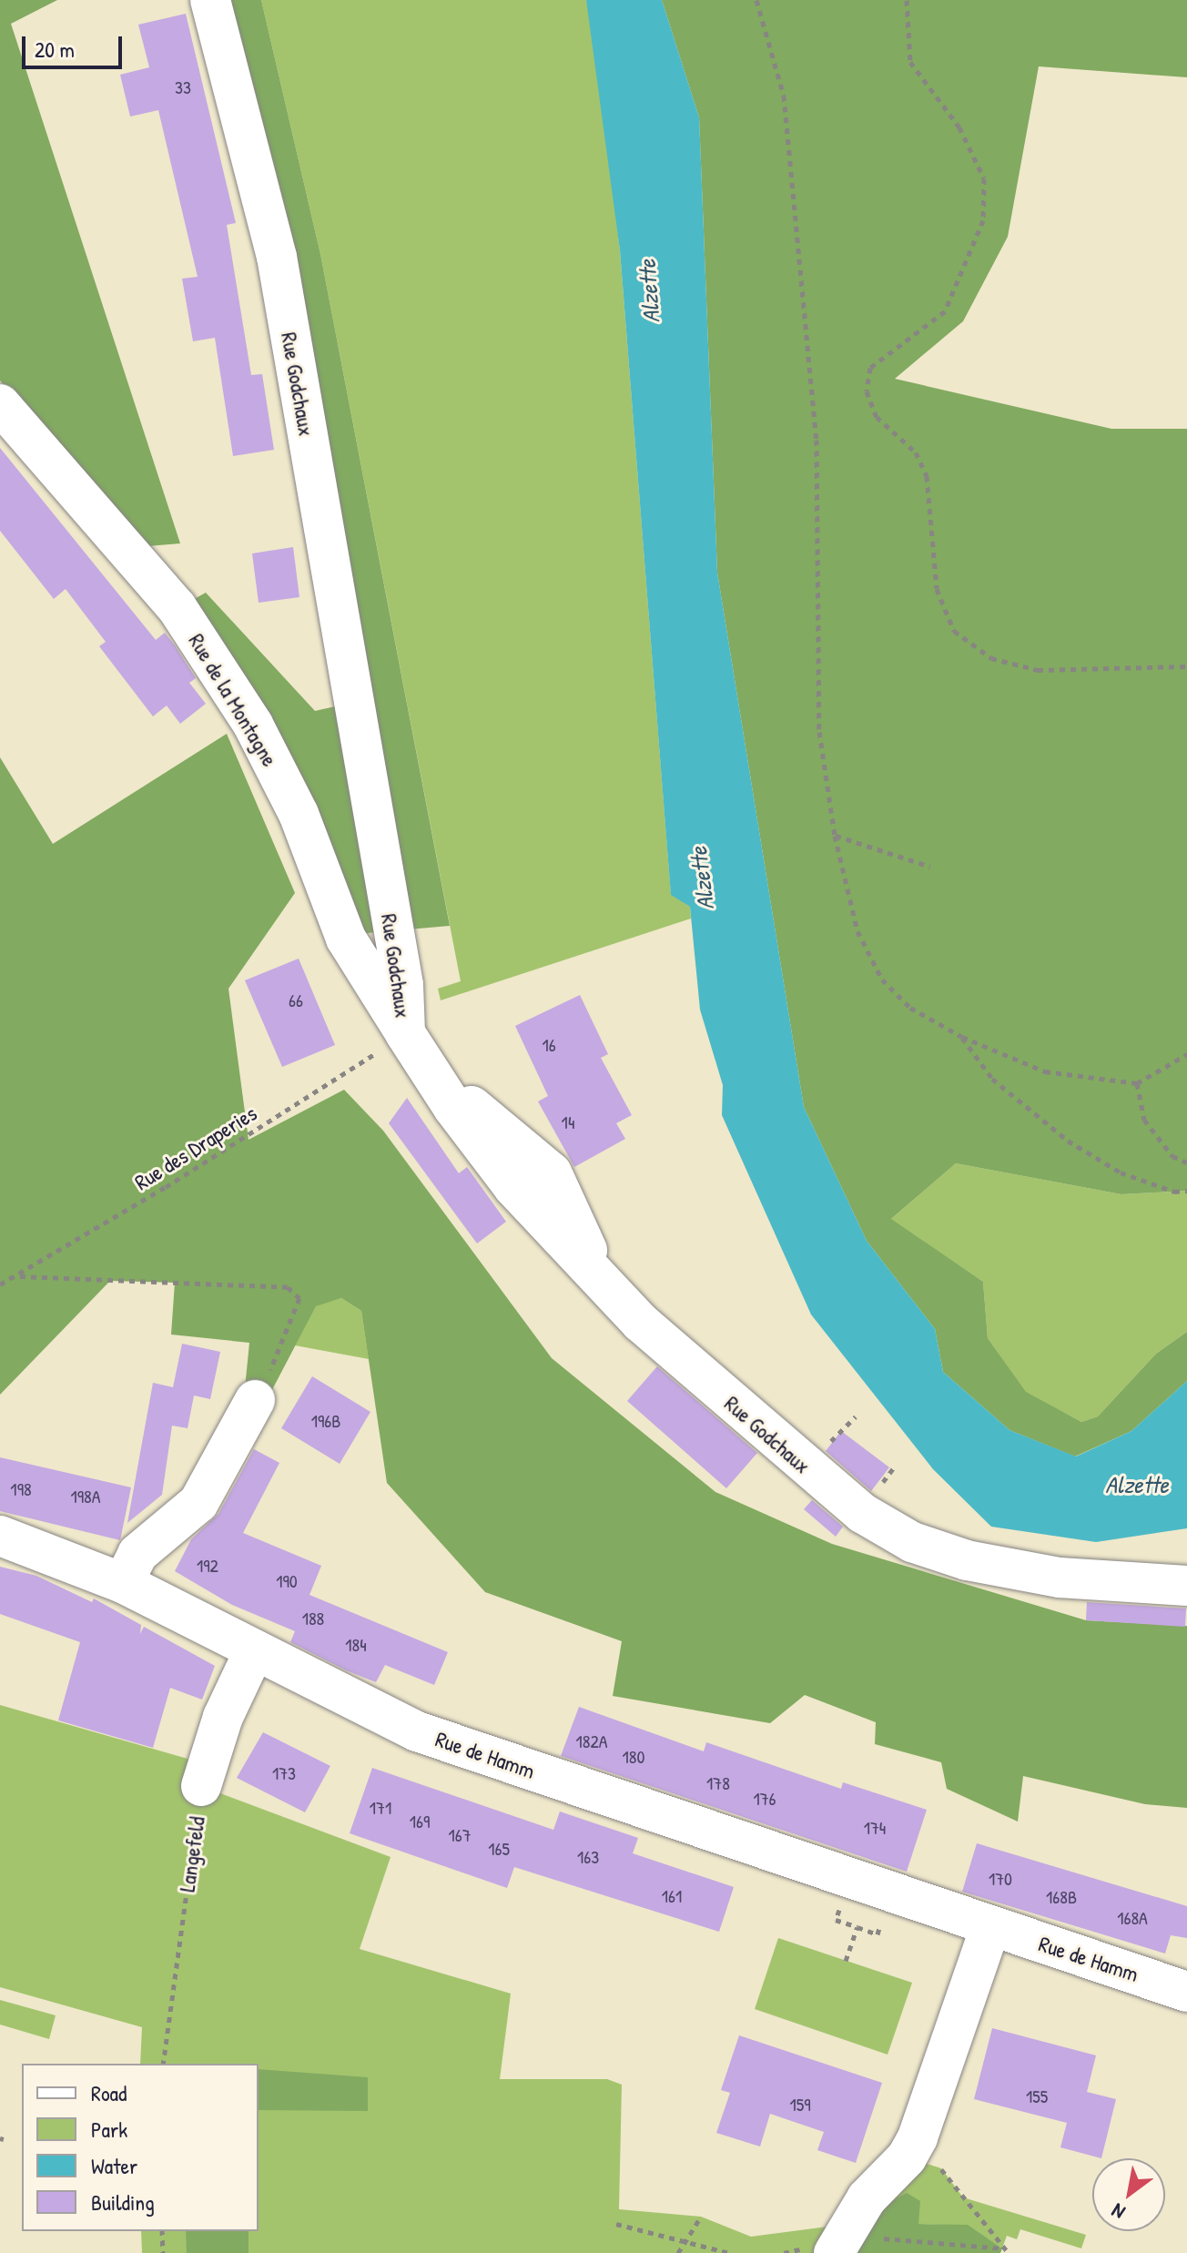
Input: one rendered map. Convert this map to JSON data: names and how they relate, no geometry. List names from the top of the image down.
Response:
{
  "streets": {
    "street": [
      "Rue Godchaux",
      "Rue de la Montagne",
      "Rue de Hamm",
      "Langefeld"
    ],
    "path": ["Rue des Draperies"]
  },
  "crossings": [
    ["Rue Godchaux", "Rue de la Montagne"],
    ["Rue Godchaux", "Rue des Draperies"],
    ["Rue de la Montagne", "Rue des Draperies"],
    ["Rue de Hamm", "Langefeld"]
  ],
  "water": ["Alzette"],
  "house_numbers": [
    "33",
    "66",
    "16",
    "14",
    "196B",
    "198",
    "198A",
    "192",
    "190",
    "188",
    "184",
    "182A",
    "180",
    "173",
    "178",
    "176",
    "171",
    "169",
    "174",
    "167",
    "165",
    "163",
    "170",
    "161",
    "168B",
    "168A",
    "155",
    "159"
  ],
  "legend": [
    "Road",
    "Park",
    "Water",
    "Building"
  ],
  "scale_bar": "20 m",
  "north": "bottom left"
}
